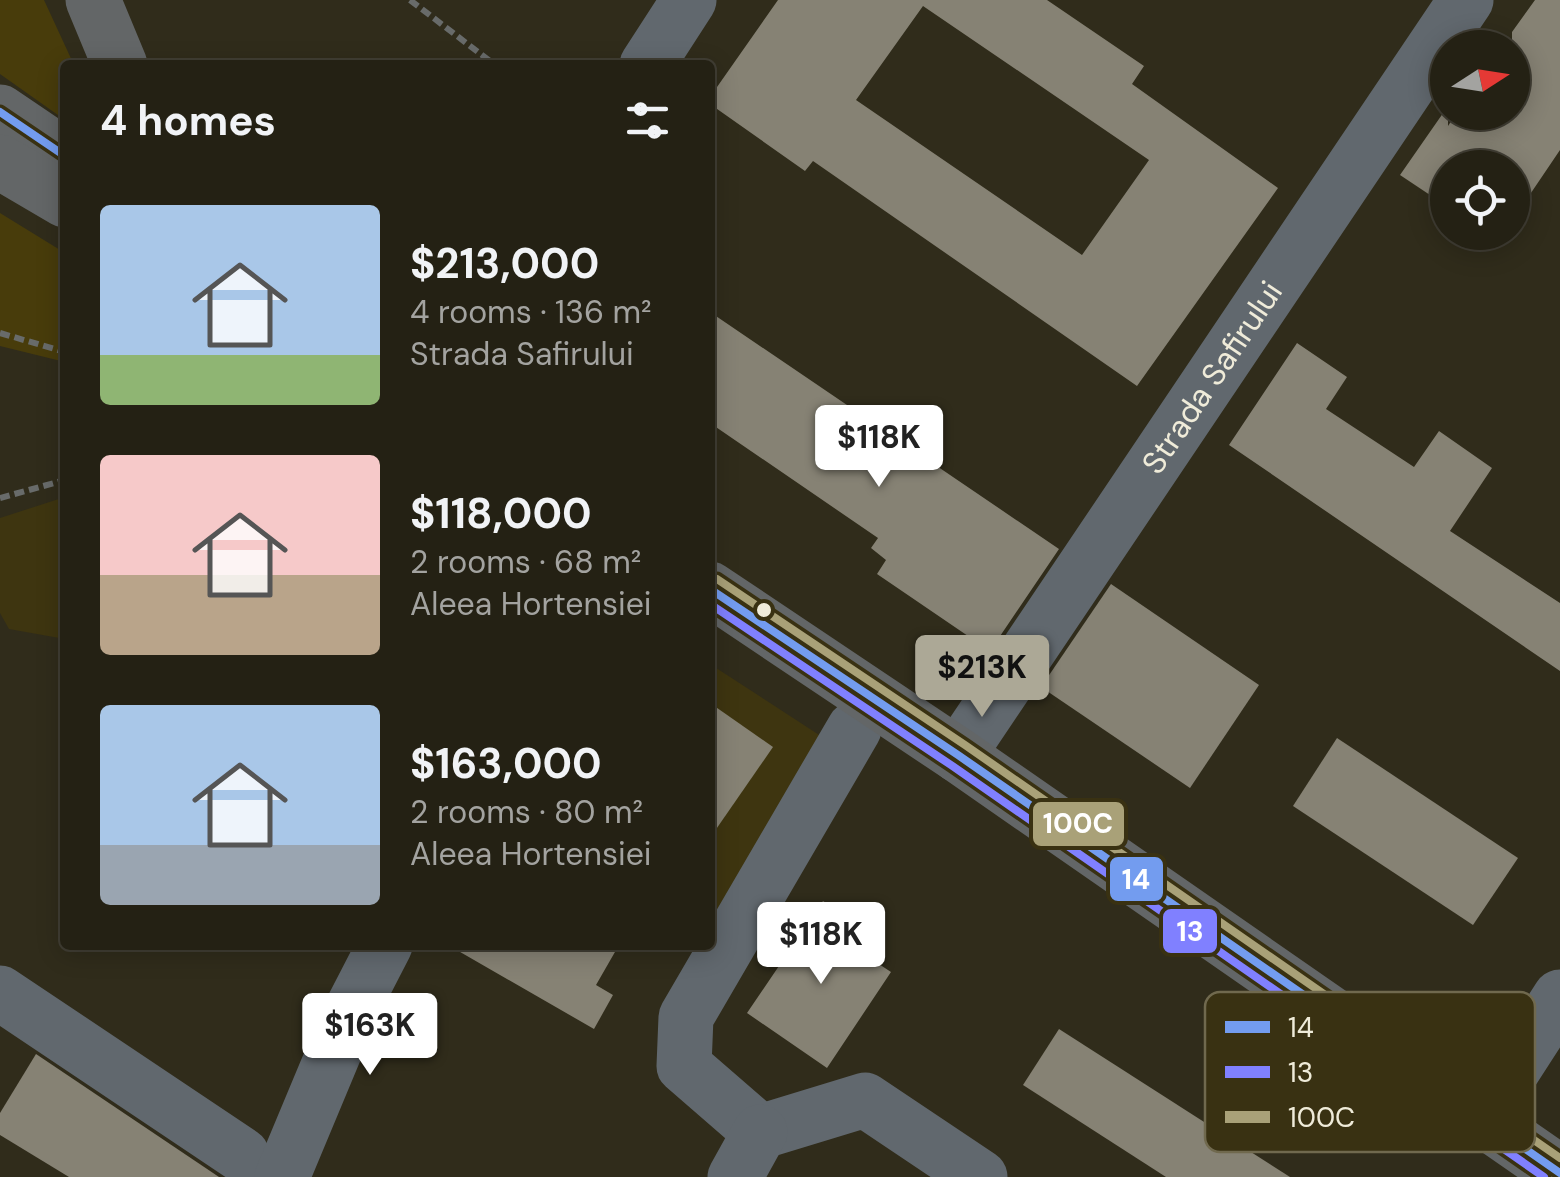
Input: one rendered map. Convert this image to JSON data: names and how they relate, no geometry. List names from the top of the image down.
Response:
{
  "streets": {
    "street": ["Strada Safirului"]
  },
  "lines": ["transit line 14", "transit line 100C", "transit line 13"],
  "legend": ["14", "13", "100C"],
  "north": "right",
  "page": {
    "heading": "4 homes",
    "list": [
      {
        "name": "$213,000",
        "note": "4 rooms · 136 m² · Strada Safirului"
      },
      {
        "name": "$118,000",
        "note": "2 rooms · 68 m² · Aleea Hortensiei"
      },
      {
        "name": "$163,000",
        "note": "2 rooms · 80 m² · Aleea Hortensiei"
      }
    ],
    "price": [
      "$118K",
      "$213K",
      "$118K",
      "$163K"
    ]
  }
}
